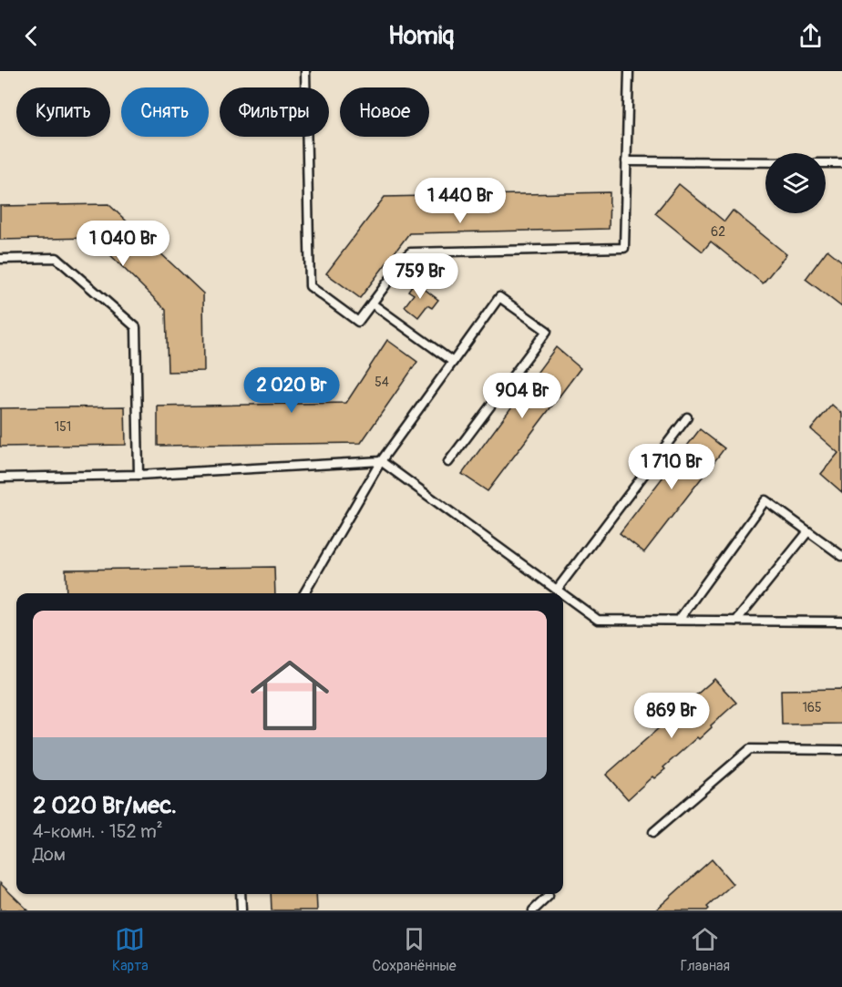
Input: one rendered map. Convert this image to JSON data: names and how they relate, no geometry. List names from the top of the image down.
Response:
{
  "house_numbers": [
    "62",
    "54",
    "151",
    "165"
  ],
  "page": {
    "header": "Homiq",
    "chip": [
      "Купить",
      "Снять",
      "Фильтры",
      "Новое"
    ],
    "price": [
      "1 440 Br",
      "1 040 Br",
      "759 Br",
      "2 020 Br",
      "904 Br",
      "1 710 Br",
      "869 Br"
    ],
    "list": [
      {
        "name": "2 020 Br/мес.",
        "note": "4-комн. · 152 m² · Дом"
      }
    ],
    "tabs": ["Карта", "Сохранённые", "Главная"]
  }
}
